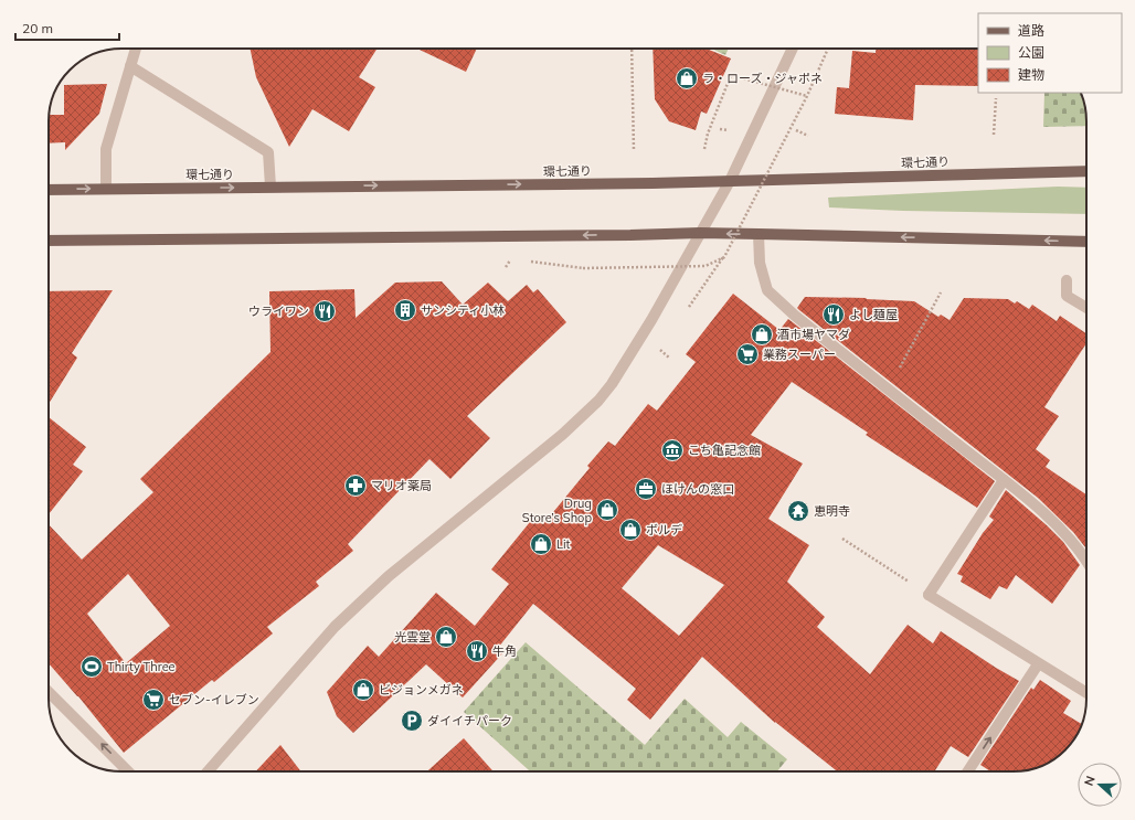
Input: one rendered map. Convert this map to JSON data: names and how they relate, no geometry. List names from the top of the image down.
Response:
{
  "streets": {
    "main road": ["環七通り"]
  },
  "places": {
    "shop": [
      "ラ・ローズ・ジャポネ",
      "酒市場ヤマダ",
      "Drug Store’s Shop",
      "ボルデ",
      "Lit",
      "光雲堂",
      "ビジョンメガネ"
    ],
    "building": ["サンシティ小林"],
    "restaurant": ["ウライワン", "よし麺屋", "牛角"],
    "supermarket": ["業務スーパー", "セブン-イレブン"],
    "museum": ["こち亀記念館"],
    "pharmacy": ["マリオ薬局"],
    "office": ["ほけんの窓口"],
    "temple": ["恵明寺"],
    "sports": ["Thirty Three"],
    "parking": ["ダイイチパーク"]
  },
  "legend": ["道路", "公園", "建物"],
  "scale_bar": "20 m",
  "north": "left"
}
